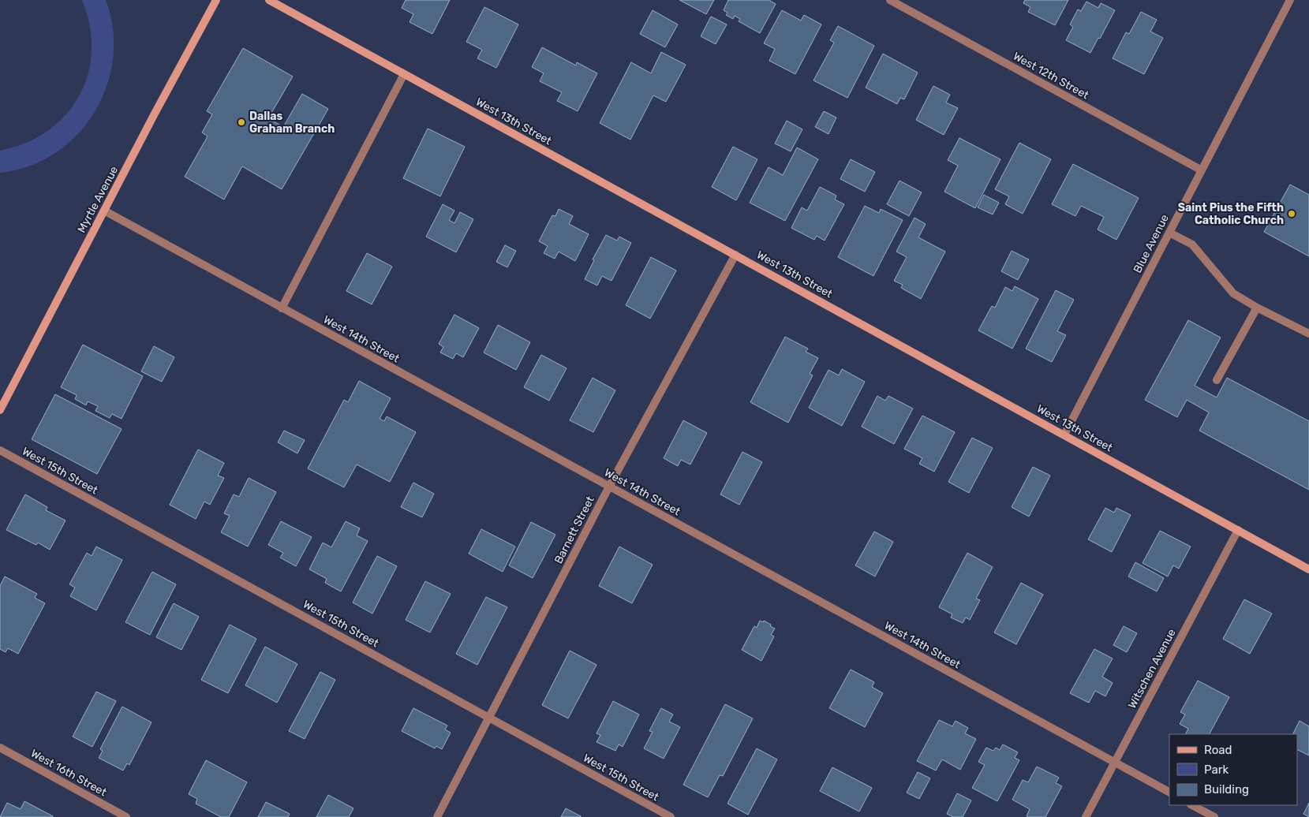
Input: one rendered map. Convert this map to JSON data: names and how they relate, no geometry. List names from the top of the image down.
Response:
{
  "streets": {
    "street": [
      "West 12th Street",
      "West 13th Street",
      "Myrtle Avenue",
      "Blue Avenue",
      "West 14th Street",
      "West 15th Street",
      "Barnett Street",
      "Witschen Avenue",
      "West 16th Street"
    ]
  },
  "crossings": [
    ["West 12th Street", "Blue Avenue"],
    ["West 13th Street", "Blue Avenue"],
    ["West 13th Street", "Barnett Street"],
    ["West 13th Street", "Witschen Avenue"],
    ["Myrtle Avenue", "West 14th Street"],
    ["West 14th Street", "Barnett Street"],
    ["West 14th Street", "Witschen Avenue"],
    ["West 15th Street", "Barnett Street"]
  ],
  "places": ["Dallas Graham Branch", "Saint Pius the Fifth Catholic Church"],
  "legend": ["Road", "Park", "Building"]
}
